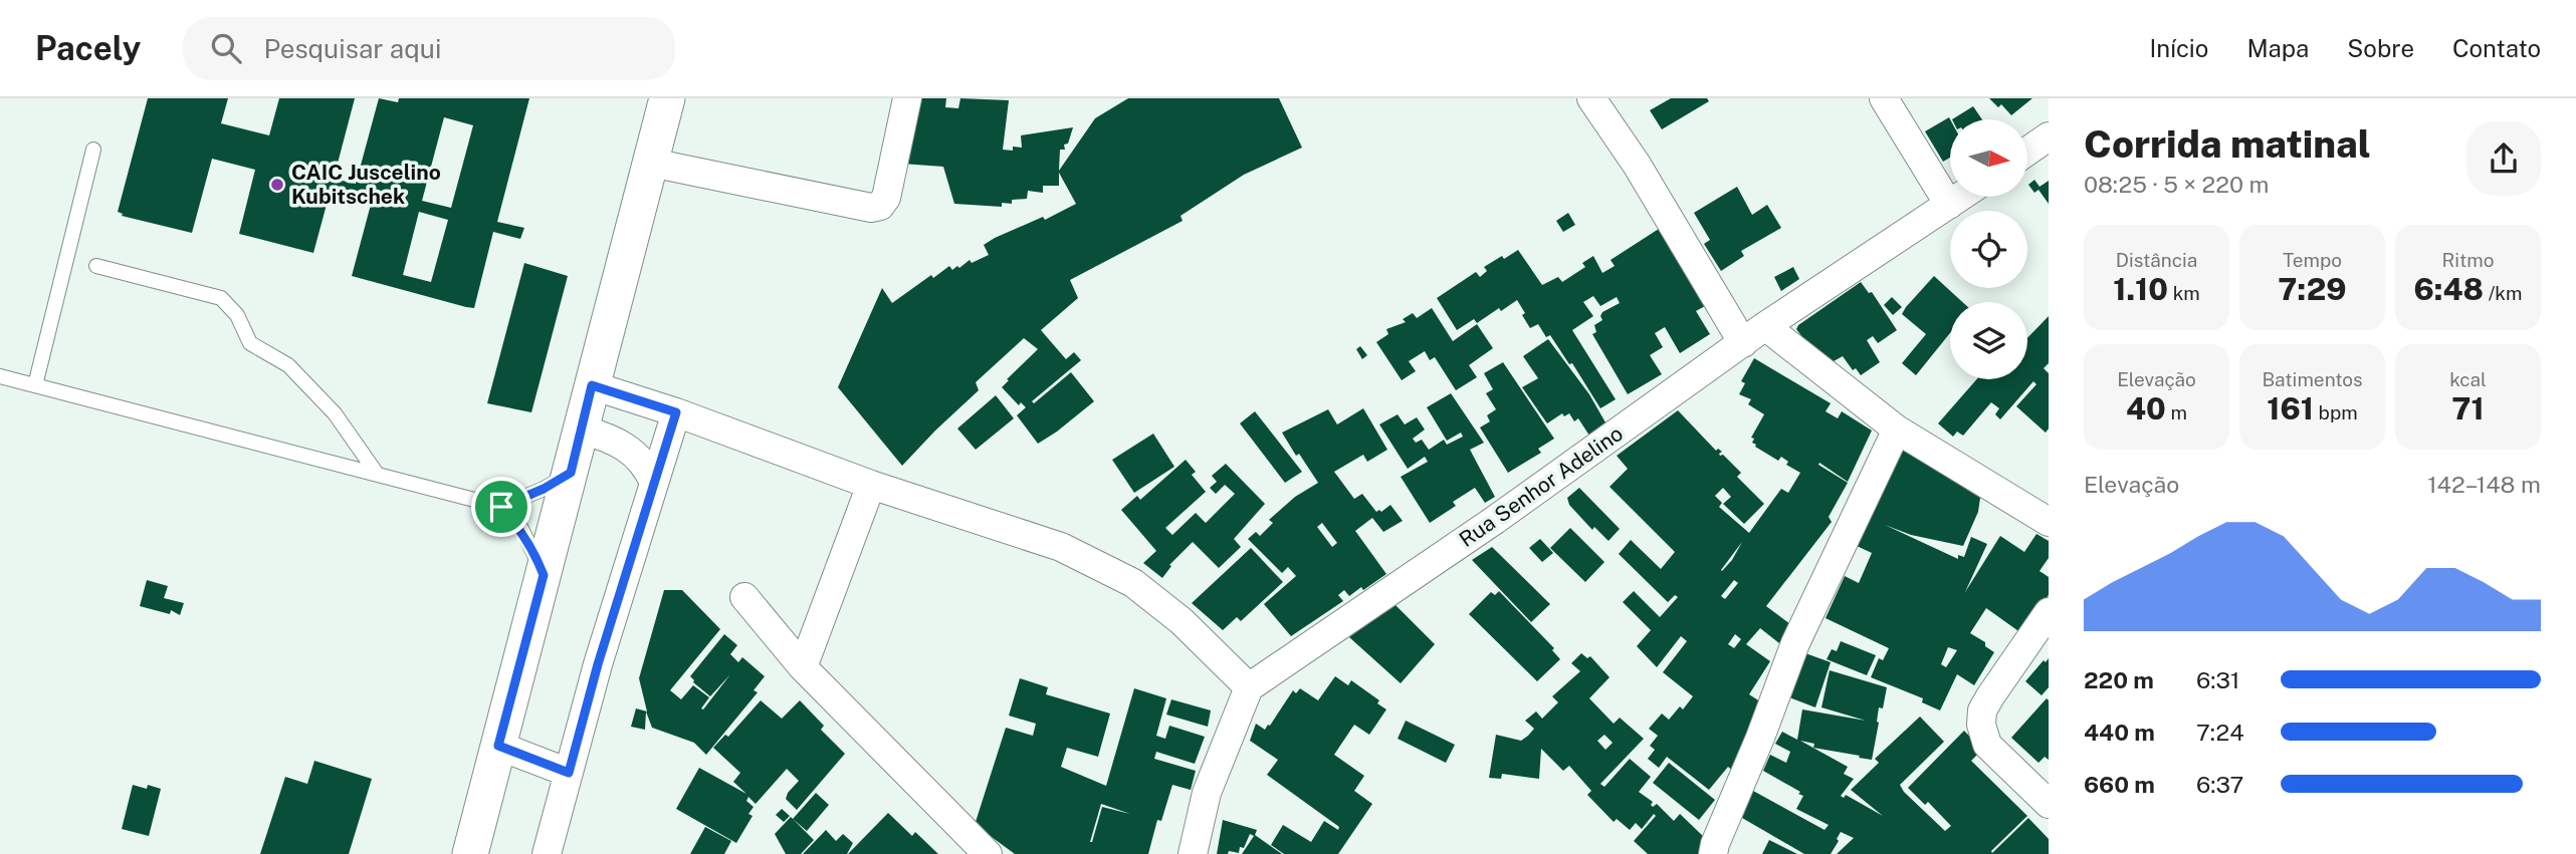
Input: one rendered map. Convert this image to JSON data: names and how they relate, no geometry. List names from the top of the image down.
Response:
{
  "streets": {
    "street": ["Rua Senhor Adelino"]
  },
  "places": ["CAIC Juscelino Kubitschek"],
  "north": "right",
  "page": {
    "header": "Pacely",
    "search": "Pesquisar aqui",
    "nav": [
      "Início",
      "Mapa",
      "Sobre",
      "Contato"
    ],
    "heading": ["Corrida matinal", "08:25 · 5 × 220 m"],
    "stats": [
      ["Distância", "1.10 km"],
      ["Tempo", "7:29"],
      ["Ritmo", "6:48 /km"],
      ["Elevação", "40 m"],
      ["Batimentos", "161 bpm"],
      ["kcal", "71"]
    ],
    "chart": ["Elevação", "142–148 m"],
    "list": [
      {
        "name": "220 m",
        "note": "6:31"
      },
      {
        "name": "440 m",
        "note": "7:24"
      },
      {
        "name": "660 m",
        "note": "6:37"
      }
    ]
  }
}
